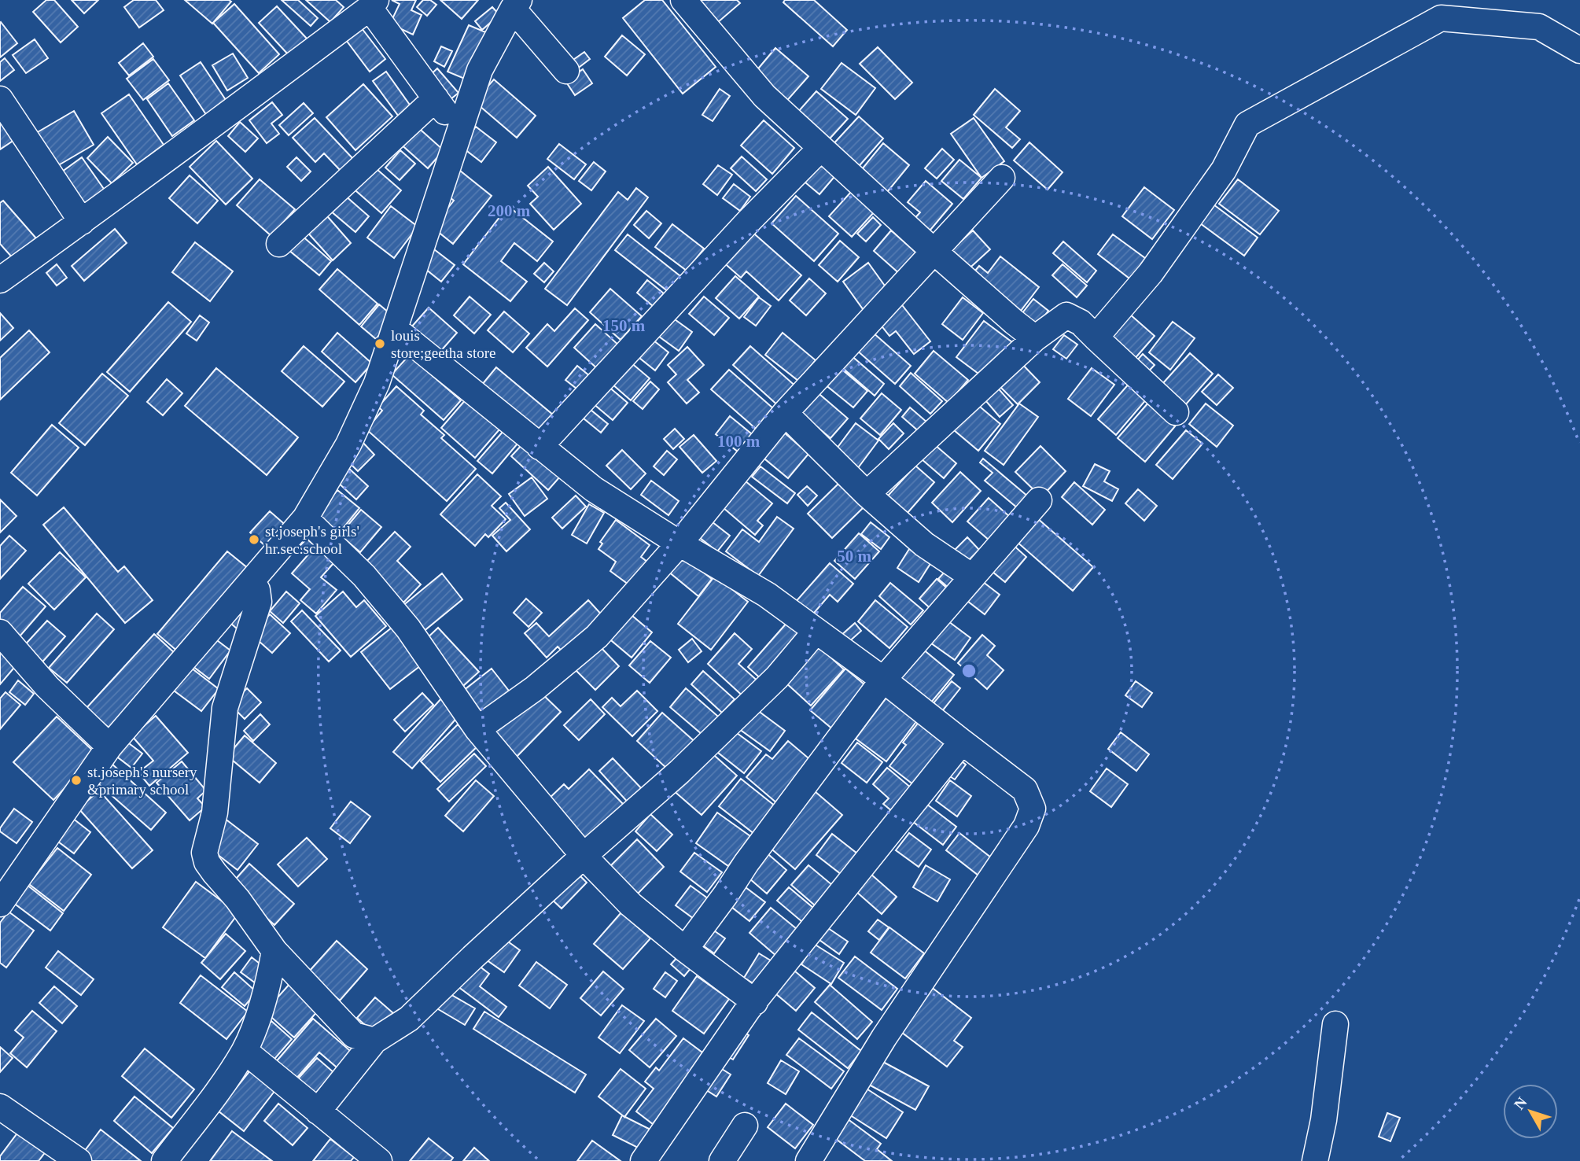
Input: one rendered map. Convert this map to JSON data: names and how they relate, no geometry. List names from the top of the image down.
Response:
{
  "places": ["louis store;geetha store", "st.joseph's girls' hr.sec.school", "st.joseph's nursery &primary school"],
  "north": "top left",
  "rings": [
    "200 m",
    "150 m",
    "100 m",
    "50 m"
  ]
}
